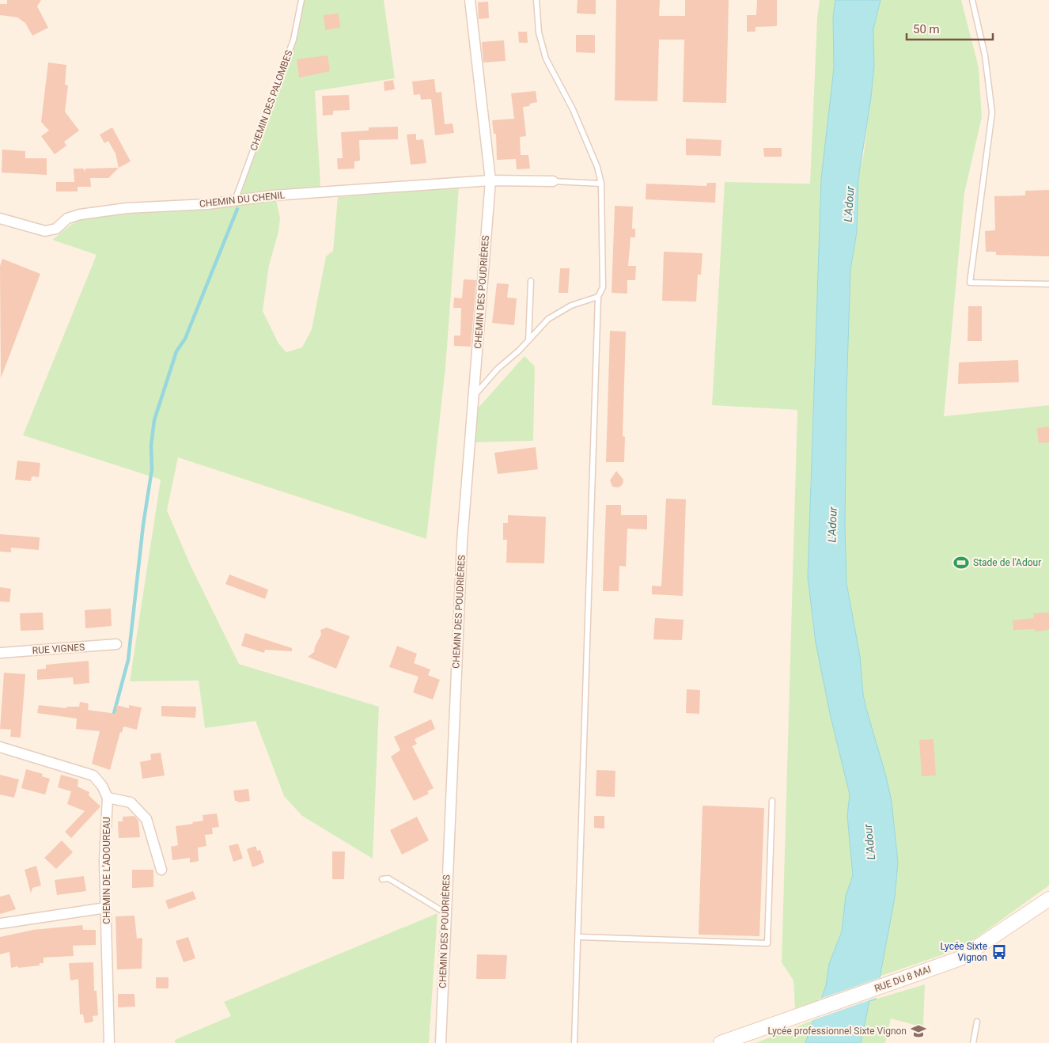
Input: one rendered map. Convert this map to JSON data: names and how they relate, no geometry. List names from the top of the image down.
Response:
{
  "streets": {
    "street": [
      "CHEMIN DU CHENIL",
      "CHEMIN DES POUDRIÈRES",
      "RUE VIGNES",
      "CHEMIN DE L'ADOUREAU",
      "RUE DU 8 MAI"
    ],
    "lane": ["CHEMIN DES PALOMBES"]
  },
  "crossings": [
    ["CHEMIN DES PALOMBES", "CHEMIN DU CHENIL"],
    ["CHEMIN DU CHENIL", "CHEMIN DES POUDRIÈRES"]
  ],
  "water": ["L'Adour"],
  "places": {
    "sports": ["Stade de l'Adour"],
    "bus stop": ["Lycée Sixte Vignon"],
    "school or university": ["Lycée professionnel Sixte Vignon"]
  },
  "scale_bar": "50 m"
}
